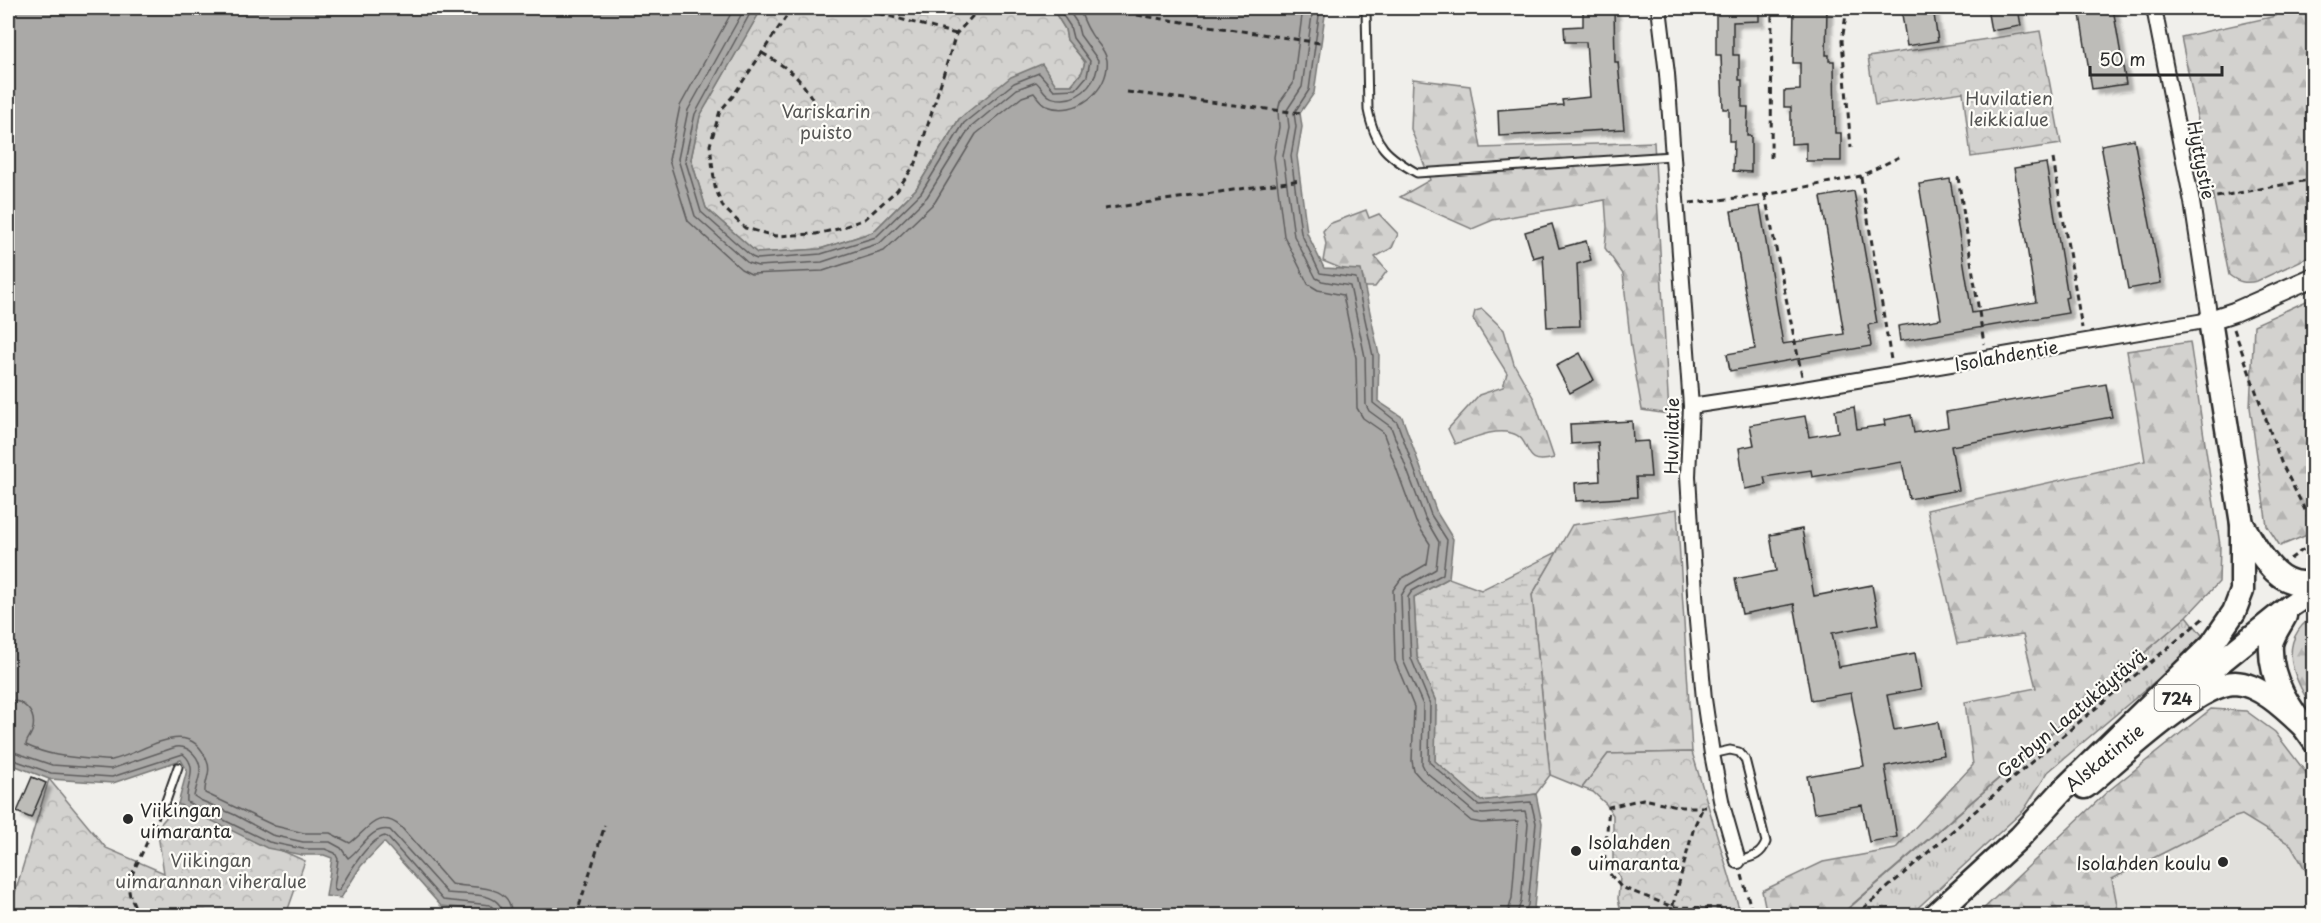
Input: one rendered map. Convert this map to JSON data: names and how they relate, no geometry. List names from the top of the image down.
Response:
{
  "streets": {
    "main road": ["724", "Alskatintie"],
    "street": ["Hyttystie", "Isolahdentie", "Huvilatie"],
    "path": ["Gerbyn Laatukäytävä"]
  },
  "crossings": [
    ["Hyttystie", "Isolahdentie"],
    ["Isolahdentie", "Huvilatie"]
  ],
  "parks": ["Huvilatien leikkialue", "Variskarin puisto", "Viikingan uimarannan viheralue"],
  "places": ["Viikingan uimaranta", "Isolahden uimaranta", "Isolahden koulu"],
  "scale_bar": "50 m"
}
